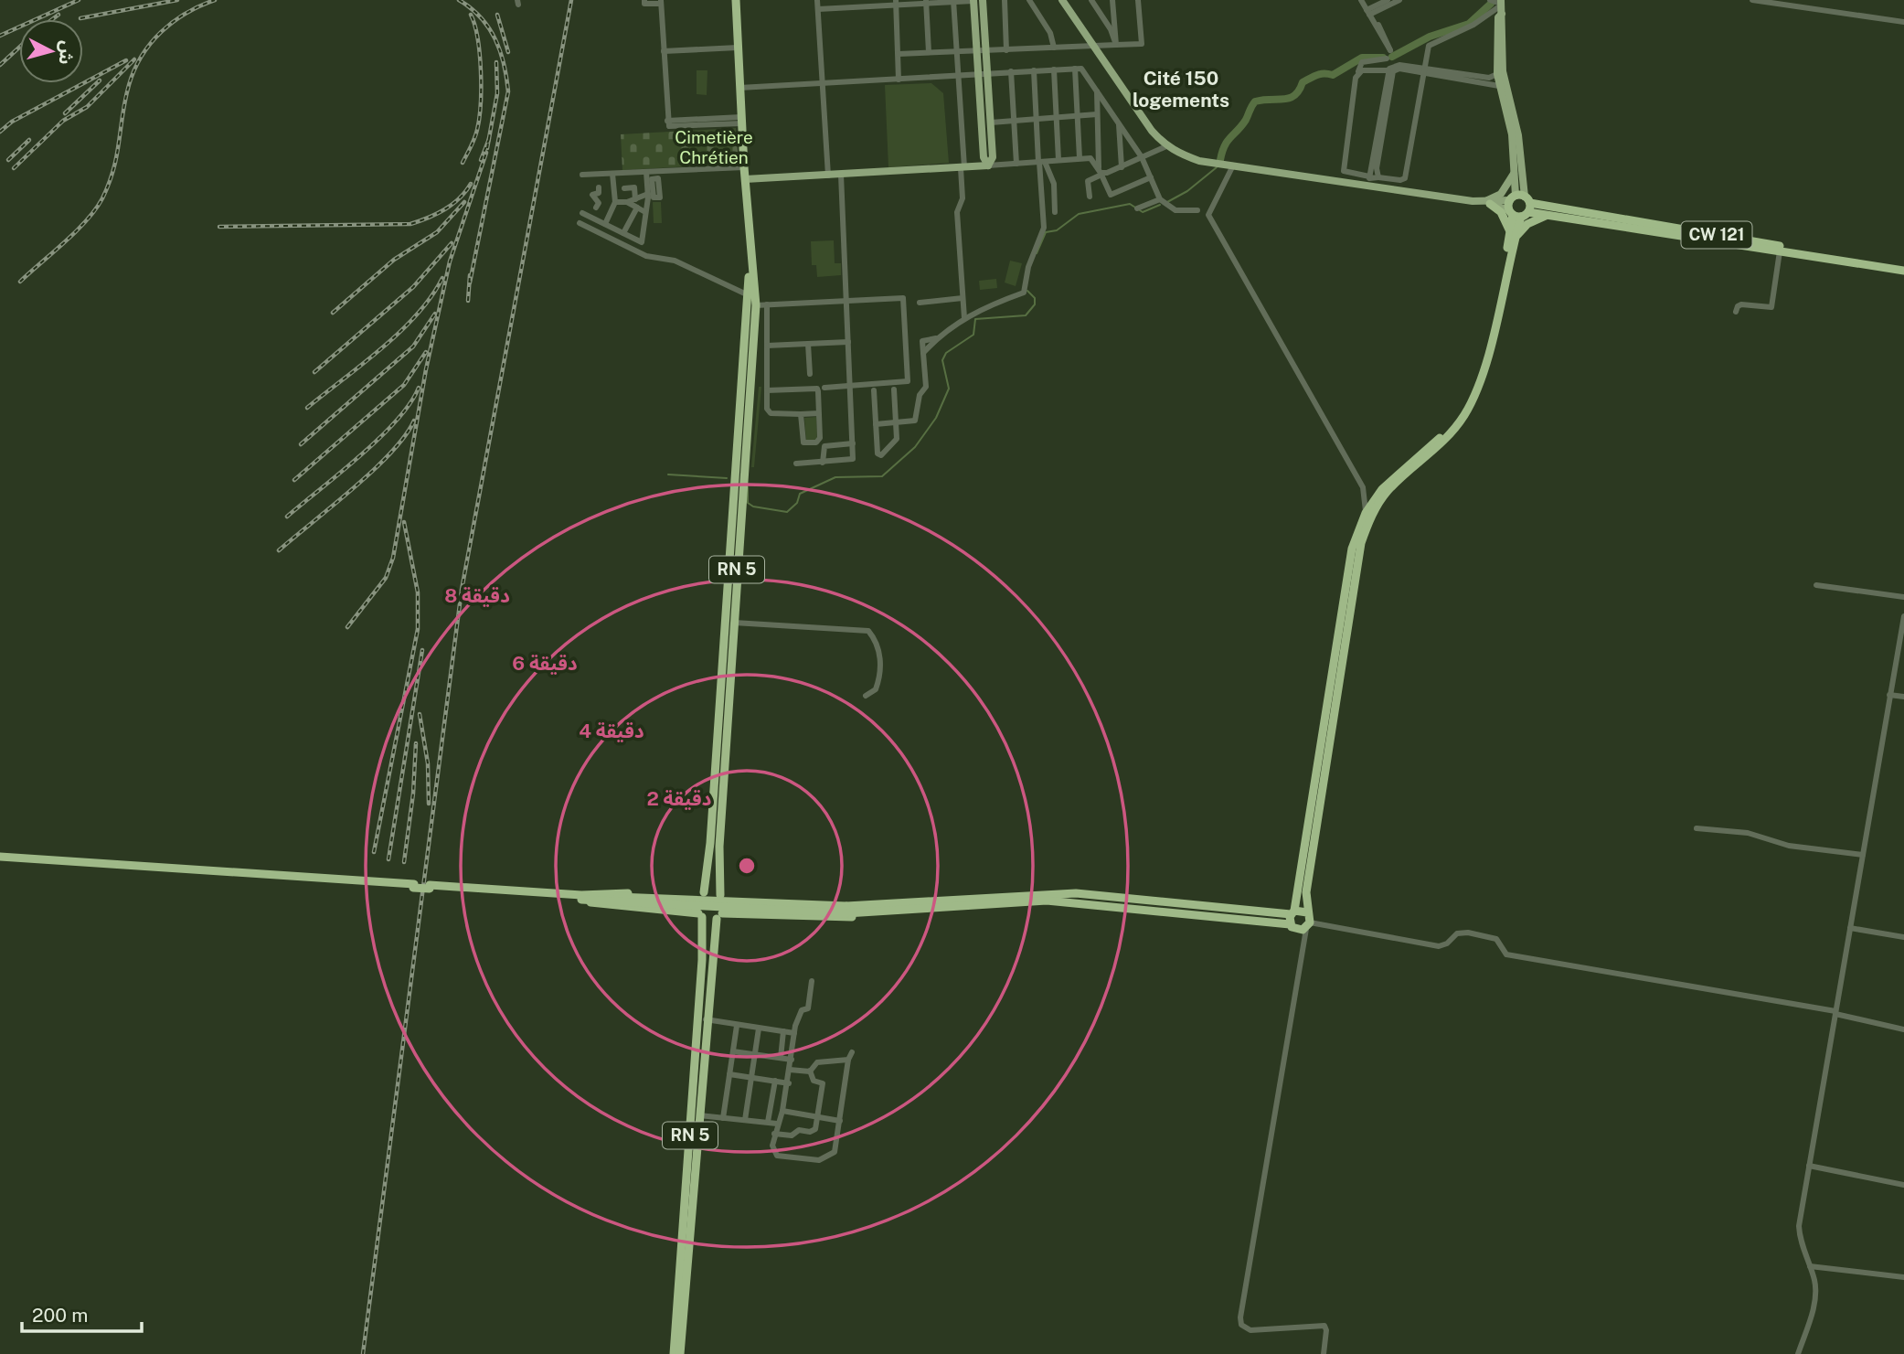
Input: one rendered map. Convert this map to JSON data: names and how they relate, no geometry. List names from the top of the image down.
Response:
{
  "streets": {
    "highway": ["CW 121", "RN 5"]
  },
  "districts": ["Cité 150 logements"],
  "parks": ["Cimetière Chrétien"],
  "scale_bar": "200 m",
  "north": "right",
  "rings": [
    "8 دقيقة",
    "6 دقيقة",
    "4 دقيقة",
    "2 دقيقة"
  ]
}
